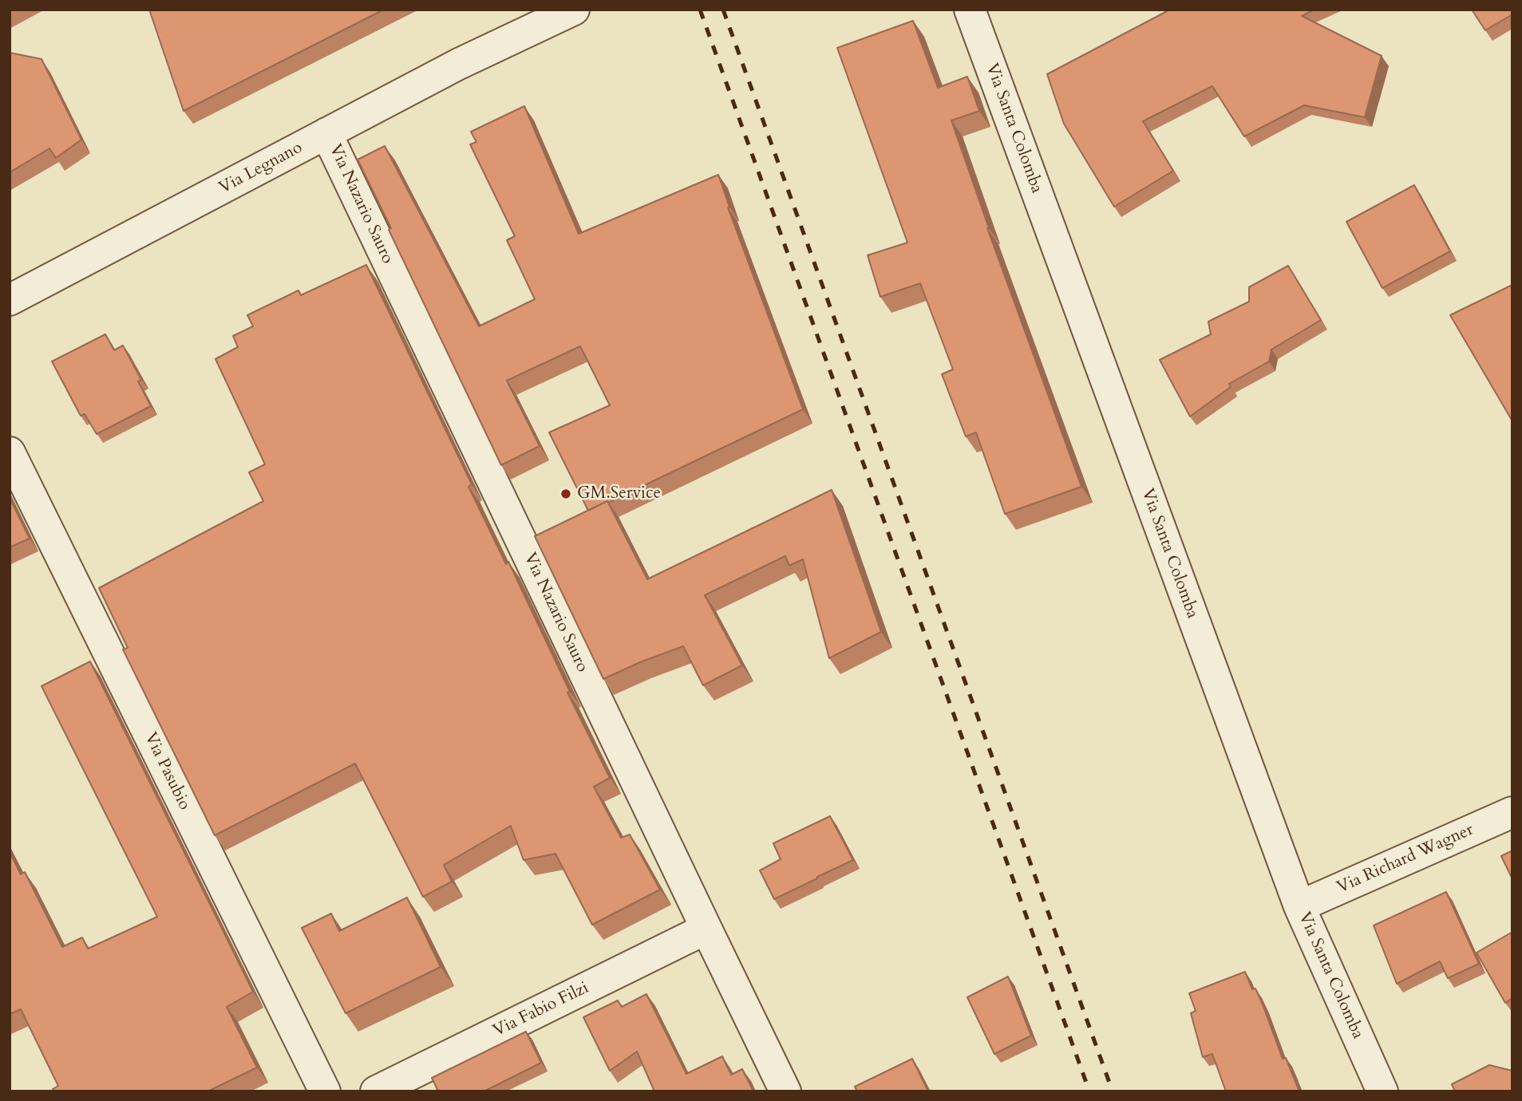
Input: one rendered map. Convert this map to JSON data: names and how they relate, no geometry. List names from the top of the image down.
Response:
{
  "streets": {
    "street": [
      "Via Santa Colomba",
      "Via Legnano",
      "Via Nazario Sauro",
      "Via Pasubio",
      "Via Richard Wagner",
      "Via Fabio Filzi"
    ]
  },
  "crossings": [
    ["Via Santa Colomba", "Via Richard Wagner"],
    ["Via Legnano", "Via Nazario Sauro"],
    ["Via Nazario Sauro", "Via Fabio Filzi"]
  ],
  "places": ["GM.Service"]
}
